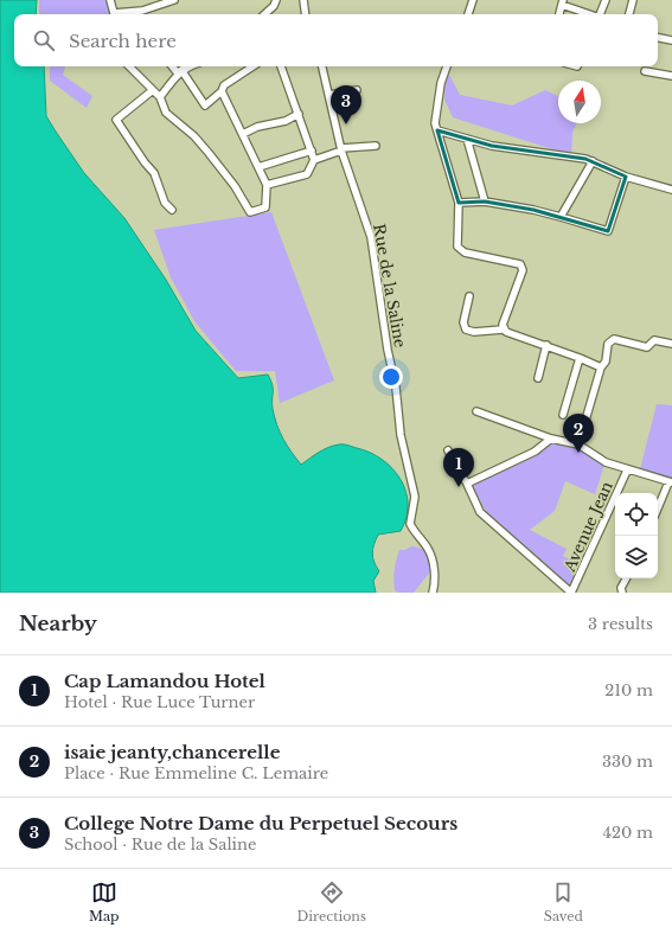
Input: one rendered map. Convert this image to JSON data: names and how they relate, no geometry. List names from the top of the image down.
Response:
{
  "streets": {
    "street": ["Rue de la Saline", "Avenue Jean"]
  },
  "north": "top",
  "page": {
    "search": "Search here",
    "pins": ["3", "2", "1"],
    "heading": ["Nearby", "3 results"],
    "list": [
      {
        "mark": "1",
        "name": "Cap Lamandou Hotel",
        "note": "Hotel · Rue Luce Turner",
        "value": "210 m"
      },
      {
        "mark": "2",
        "name": "isaie jeanty,chancerelle",
        "note": "Place · Rue Emmeline C. Lemaire",
        "value": "330 m"
      },
      {
        "mark": "3",
        "name": "College Notre Dame du Perpetuel Secours",
        "note": "School · Rue de la Saline",
        "value": "420 m"
      }
    ],
    "nav": ["Map", "Directions", "Saved"]
  }
}
